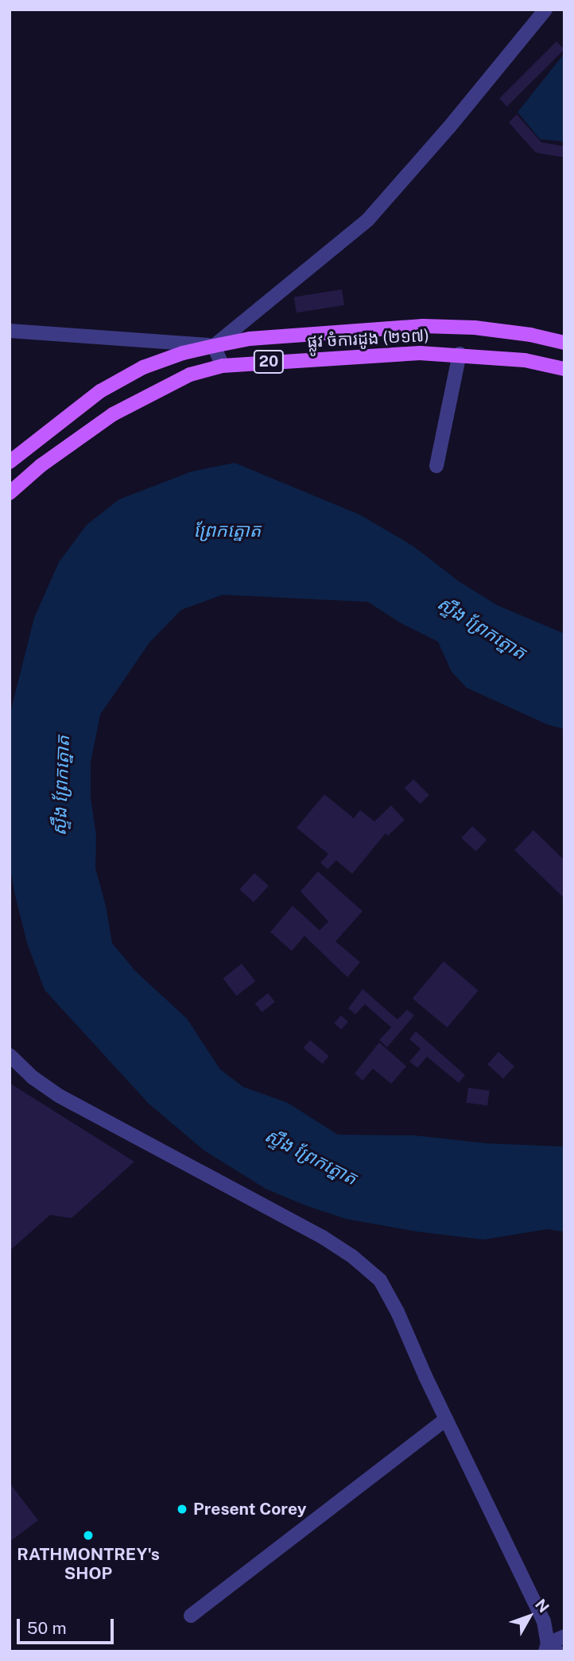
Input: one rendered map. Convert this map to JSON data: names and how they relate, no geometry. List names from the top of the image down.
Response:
{
  "streets": {
    "main road": ["ផ្លូវ ចំការដូង (២១៧)", "20"]
  },
  "water": ["ព្រែកត្នោត", "ស្ទឹង ព្រែកត្នោត"],
  "places": ["Present Corey", "RATHMONTREY's SHOP"],
  "scale_bar": "50 m",
  "north": "top right"
}
